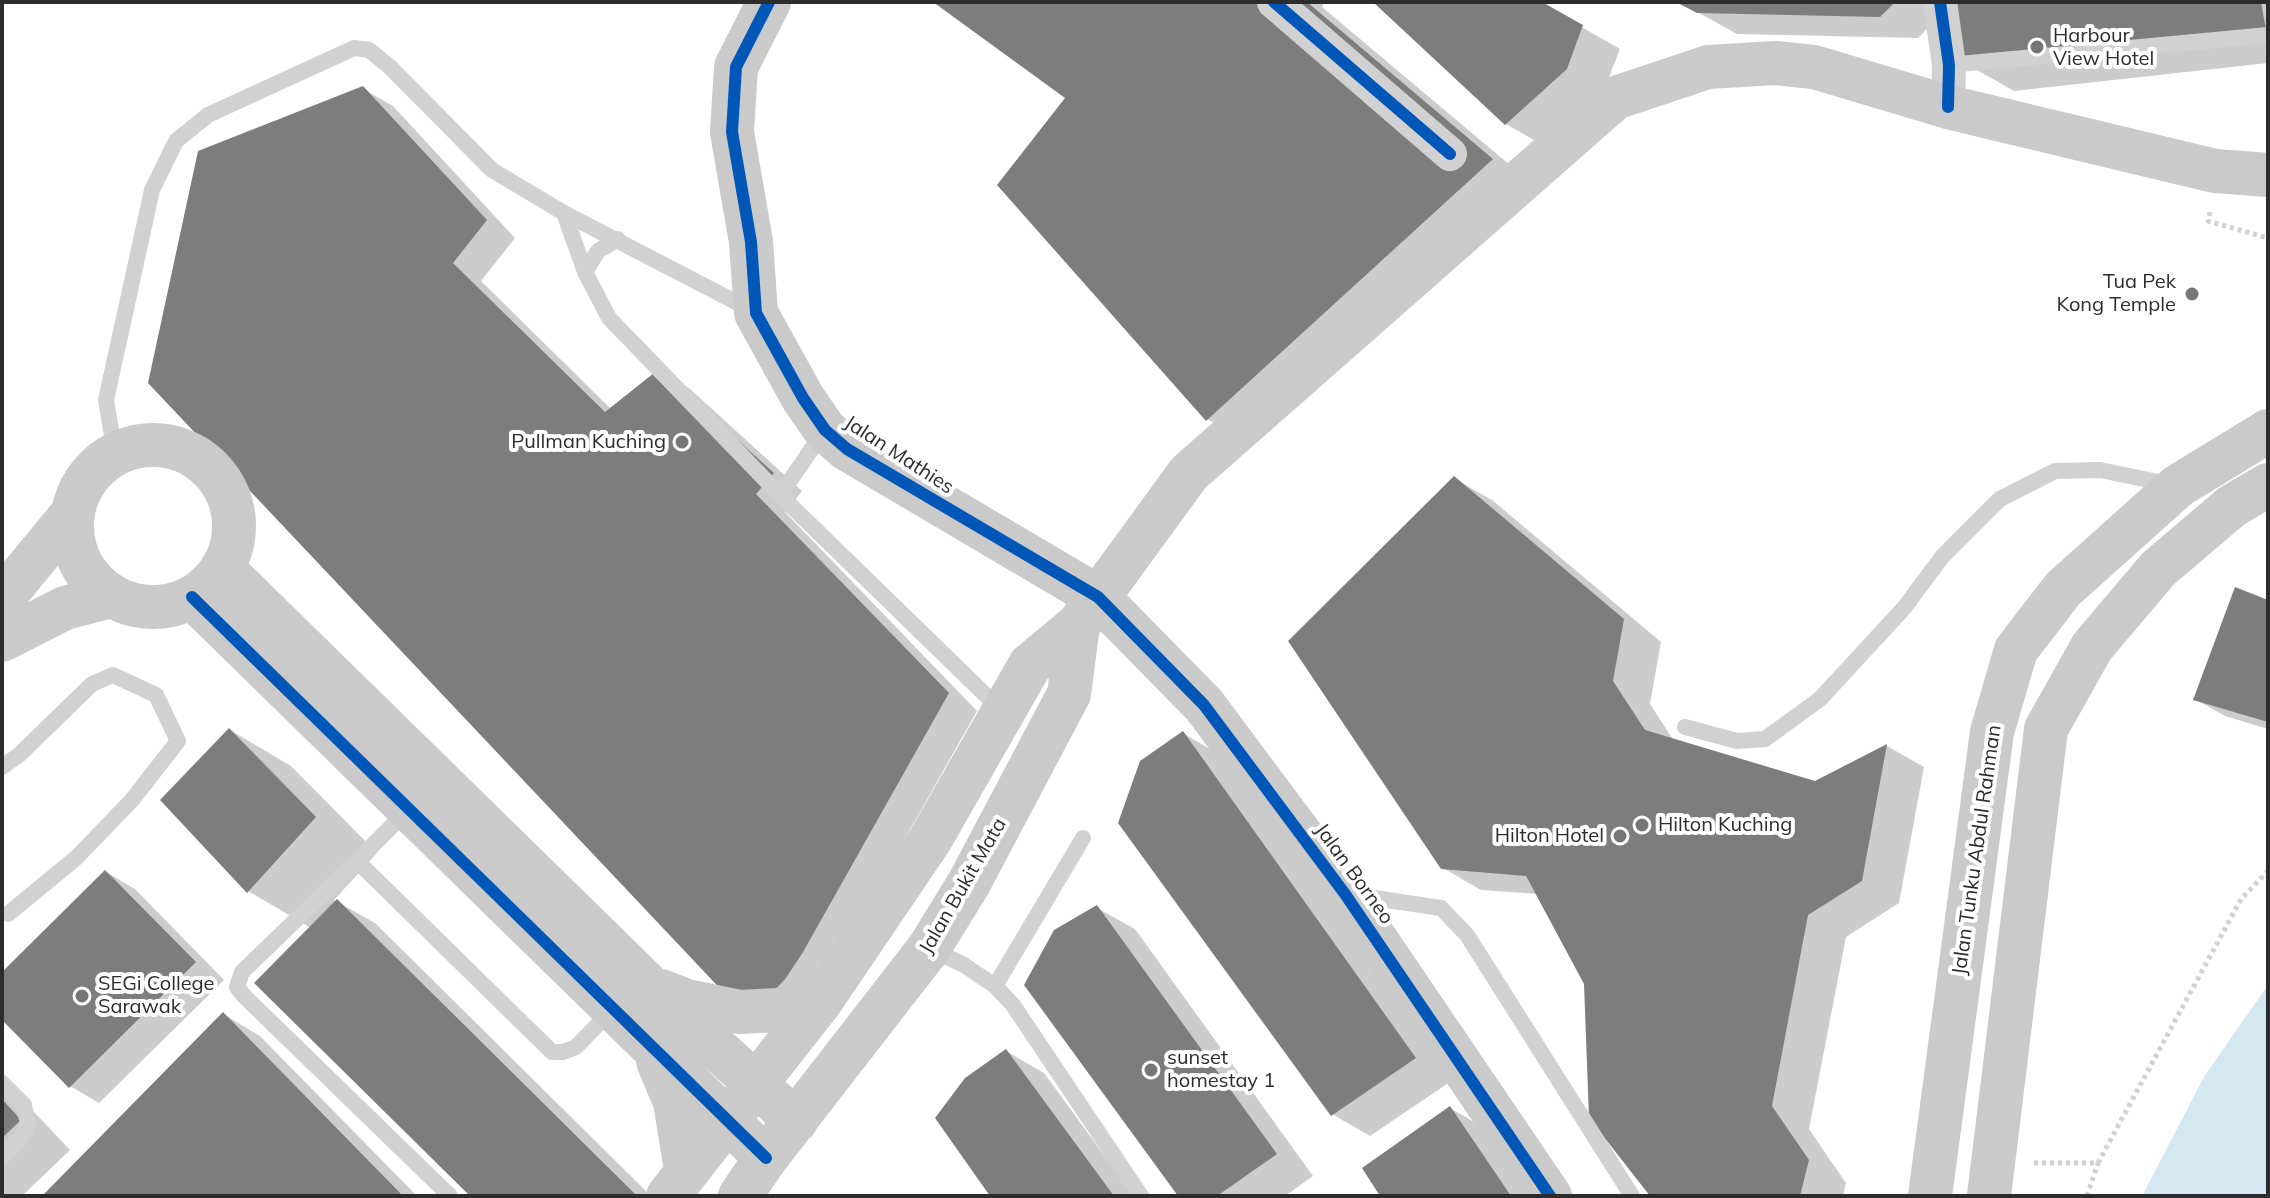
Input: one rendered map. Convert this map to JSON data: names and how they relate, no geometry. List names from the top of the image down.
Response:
{
  "streets": {
    "main road": [
      "Jalan Mathies",
      "Jalan Tunku Abdul Rahman",
      "Jalan Borneo",
      "Jalan Bukit Mata"
    ]
  },
  "crossings": [
    ["Jalan Mathies", "Jalan Borneo"],
    ["Jalan Mathies", "Jalan Bukit Mata"],
    ["Jalan Borneo", "Jalan Bukit Mata"]
  ],
  "places": [
    "Harbour View Hotel",
    "Tua Pek Kong Temple",
    "Pullman Kuching",
    "Hilton Kuching",
    "Hilton Hotel",
    "SEGi College Sarawak",
    "sunset homestay 1"
  ]
}
